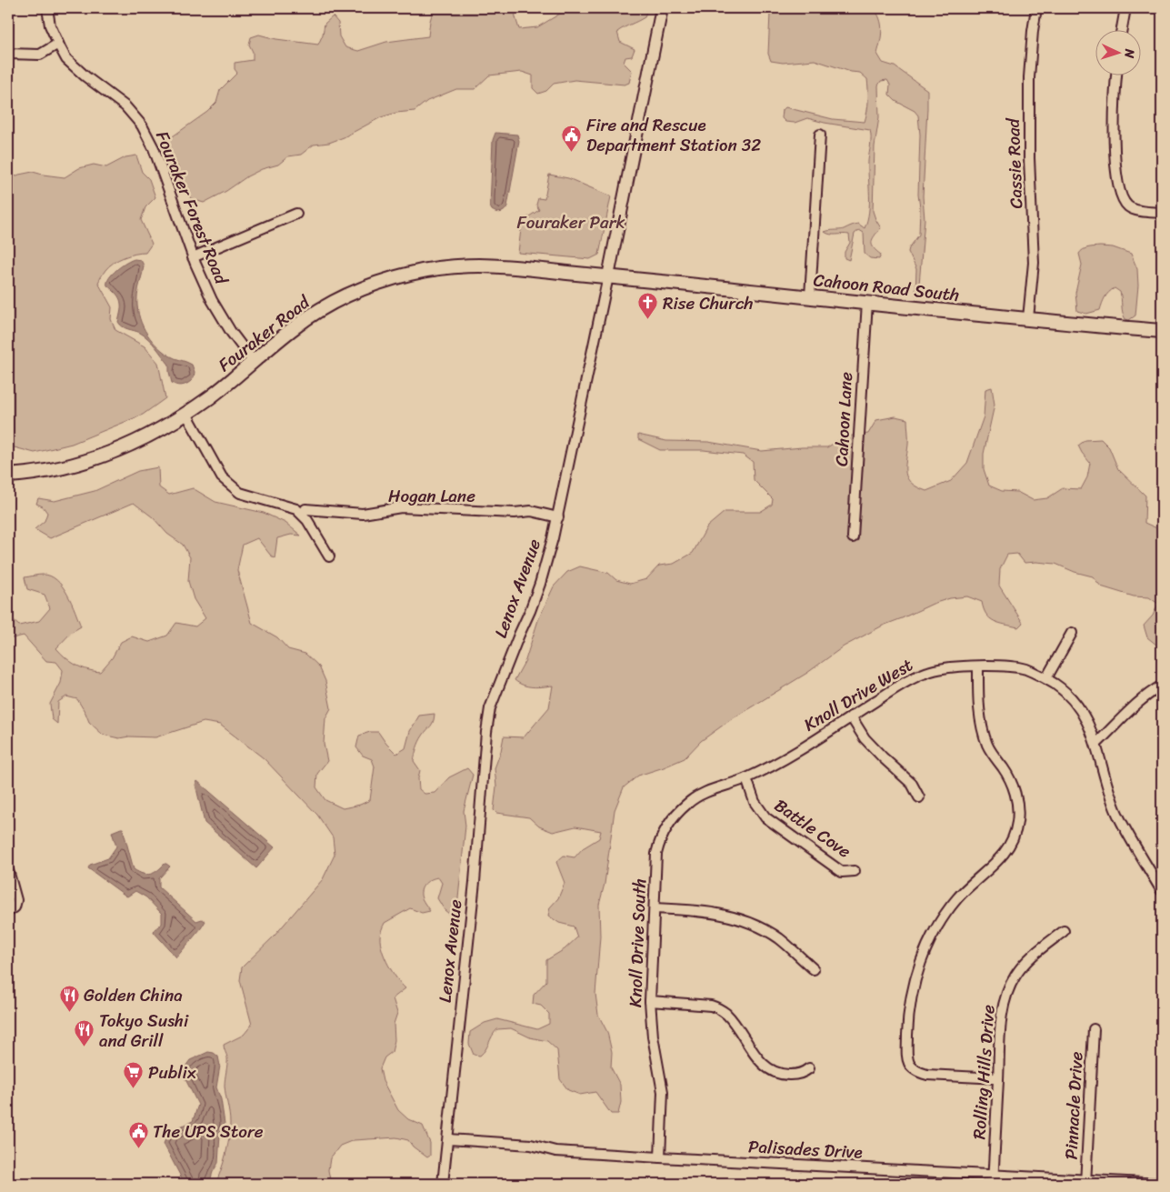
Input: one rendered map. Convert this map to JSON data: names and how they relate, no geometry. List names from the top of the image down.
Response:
{
  "streets": {
    "main road": ["Cahoon Road South", "Fouraker Road"],
    "street": [
      "Cassie Road",
      "Fouraker Forest Road",
      "Cahoon Lane",
      "Hogan Lane",
      "Lenox Avenue",
      "Knoll Drive West",
      "Battle Cove",
      "Knoll Drive South",
      "Rolling Hills Drive",
      "Pinnacle Drive",
      "Palisades Drive"
    ]
  },
  "crossings": [
    ["Cassie Road", "Cahoon Road South"],
    ["Fouraker Forest Road", "Fouraker Road"],
    ["Cahoon Road South", "Fouraker Road"],
    ["Cahoon Road South", "Cahoon Lane"],
    ["Cahoon Road South", "Lenox Avenue"],
    ["Fouraker Road", "Lenox Avenue"],
    ["Hogan Lane", "Lenox Avenue"],
    ["Lenox Avenue", "Palisades Drive"],
    ["Knoll Drive West", "Battle Cove"],
    ["Knoll Drive West", "Knoll Drive South"],
    ["Battle Cove", "Knoll Drive South"],
    ["Knoll Drive South", "Palisades Drive"],
    ["Rolling Hills Drive", "Palisades Drive"],
    ["Pinnacle Drive", "Palisades Drive"]
  ],
  "parks": ["Fouraker Park"],
  "places": {
    "public building": ["Fire and Rescue Department Station 32", "The UPS Store"],
    "church": ["Rise Church"],
    "restaurant": ["Golden China", "Tokyo Sushi and Grill"],
    "supermarket": ["Publix"]
  },
  "north": "right"
}
